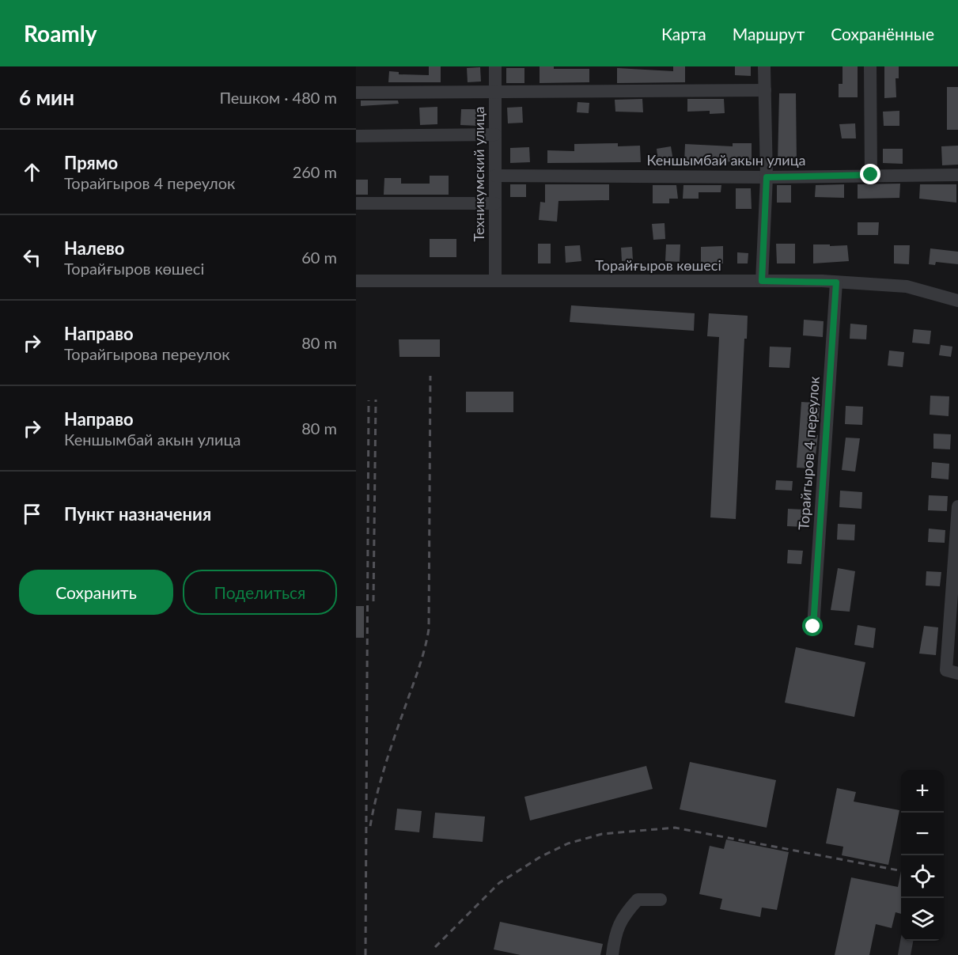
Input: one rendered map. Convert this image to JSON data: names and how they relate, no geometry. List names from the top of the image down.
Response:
{
  "streets": {
    "street": [
      "Кеншымбай акын улица",
      "Техникумский улица",
      "Торайғыров көшесі",
      "Торайгыров 4 переулок"
    ]
  },
  "crossings": [
    ["Кеншымбай акын улица", "Техникумский улица"],
    ["Техникумский улица", "Торайғыров көшесі"],
    ["Торайғыров көшесі", "Торайгыров 4 переулок"]
  ],
  "page": {
    "header": "Roamly",
    "nav": ["Карта", "Маршрут", "Сохранённые"],
    "heading": ["6 мин", "Пешком · 480 m"],
    "list": [
      ["Прямо", "Торайгыров 4 переулок", "260 m"],
      ["Налево", "Торайғыров көшесі", "60 m"],
      ["Направо", "Торайгырова переулок", "80 m"],
      ["Направо", "Кеншымбай акын улица", "80 m"],
      "Пункт назначения"
    ],
    "buttons": ["Сохранить", "Поделиться"],
    "map_buttons": ["+", "−"]
  }
}
